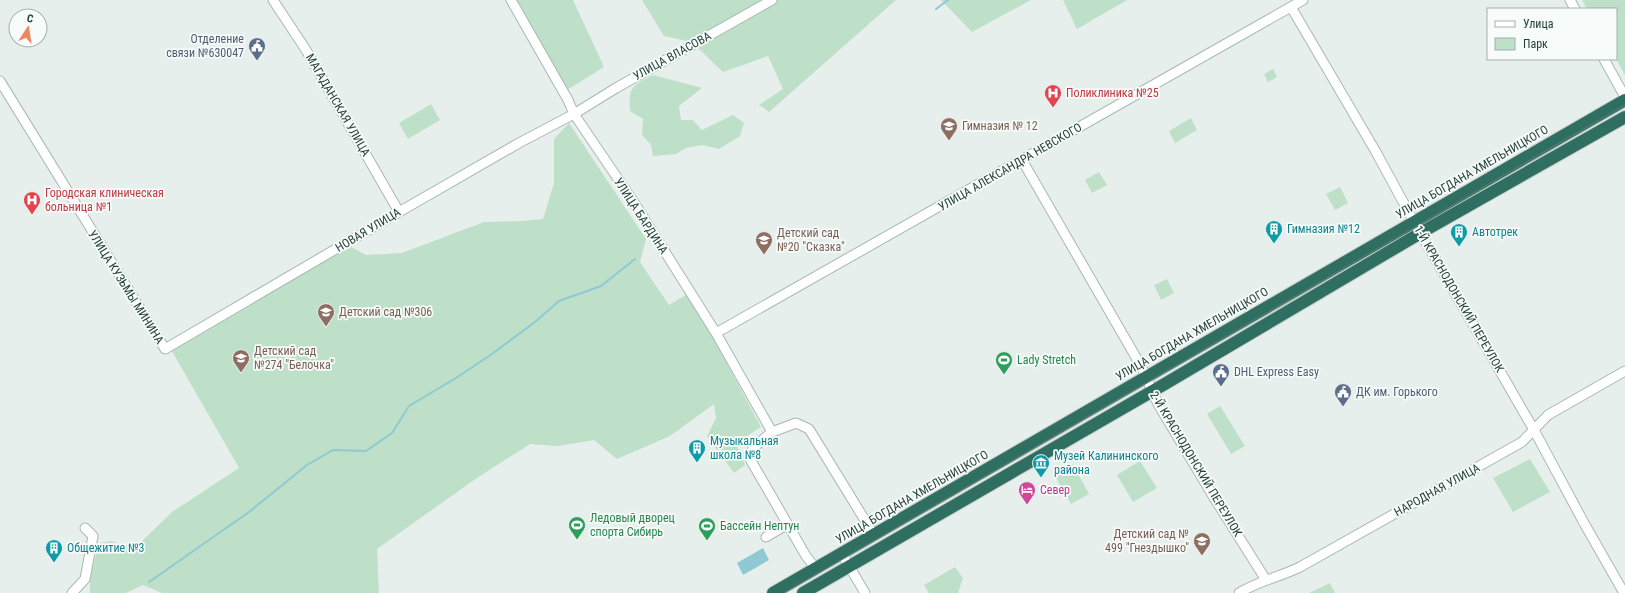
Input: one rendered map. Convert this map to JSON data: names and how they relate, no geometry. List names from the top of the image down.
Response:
{
  "streets": {
    "highway": ["УЛИЦА БОГДАНА ХМЕЛЬНИЦКОГО"],
    "street": [
      "УЛИЦА ВЛАСОВА",
      "МАГАДАНСКАЯ УЛИЦА",
      "УЛИЦА АЛЕКСАНДРА НЕВСКОГО",
      "УЛИЦА БАРДИНА",
      "НОВАЯ УЛИЦА",
      "УЛИЦА КУЗЬМЫ МИНИНА",
      "1-Й КРАСНОДОНСКИЙ ПЕРЕУЛОК",
      "2-Й КРАСНОДОНСКИЙ ПЕРЕУЛОК",
      "НАРОДНАЯ УЛИЦА"
    ]
  },
  "crossings": [
    ["УЛИЦА ВЛАСОВА", "УЛИЦА БАРДИНА"],
    ["УЛИЦА ВЛАСОВА", "НОВАЯ УЛИЦА"],
    ["МАГАДАНСКАЯ УЛИЦА", "НОВАЯ УЛИЦА"],
    ["УЛИЦА АЛЕКСАНДРА НЕВСКОГО", "УЛИЦА БАРДИНА"],
    ["УЛИЦА АЛЕКСАНДРА НЕВСКОГО", "1-Й КРАСНОДОНСКИЙ ПЕРЕУЛОК"],
    ["УЛИЦА АЛЕКСАНДРА НЕВСКОГО", "2-Й КРАСНОДОНСКИЙ ПЕРЕУЛОК"],
    ["УЛИЦА БОГДАНА ХМЕЛЬНИЦКОГО", "1-Й КРАСНОДОНСКИЙ ПЕРЕУЛОК"],
    ["УЛИЦА БОГДАНА ХМЕЛЬНИЦКОГО", "2-Й КРАСНОДОНСКИЙ ПЕРЕУЛОК"],
    ["УЛИЦА БАРДИНА", "НОВАЯ УЛИЦА"],
    ["НОВАЯ УЛИЦА", "УЛИЦА КУЗЬМЫ МИНИНА"],
    ["1-Й КРАСНОДОНСКИЙ ПЕРЕУЛОК", "НАРОДНАЯ УЛИЦА"],
    ["2-Й КРАСНОДОНСКИЙ ПЕРЕУЛОК", "НАРОДНАЯ УЛИЦА"]
  ],
  "places": {
    "public building": ["Отделение связи №630047", "DHL Express Easy", "ДК им. Горького"],
    "hospital": ["Поликлиника №25", "Городская клиническая больница №1"],
    "school or university": [
      "Гимназия № 12",
      "Детский сад №20 \"Сказка\"",
      "Детский сад №306",
      "Детский сад №274 \"Белочка\"",
      "Детский сад № 499 \"Гнездышко\""
    ],
    "building": [
      "Гимназия №12",
      "Автотрек",
      "Музыкальная школа №8",
      "Общежитие №3"
    ],
    "sports": ["Lady Stretch", "Ледовый дворец спорта Сибирь", "Бассейн Нептун"],
    "museum": ["Музей Калининского района"],
    "hotel": ["Север"]
  },
  "legend": ["Улица", "Парк"],
  "north": "top"
}
